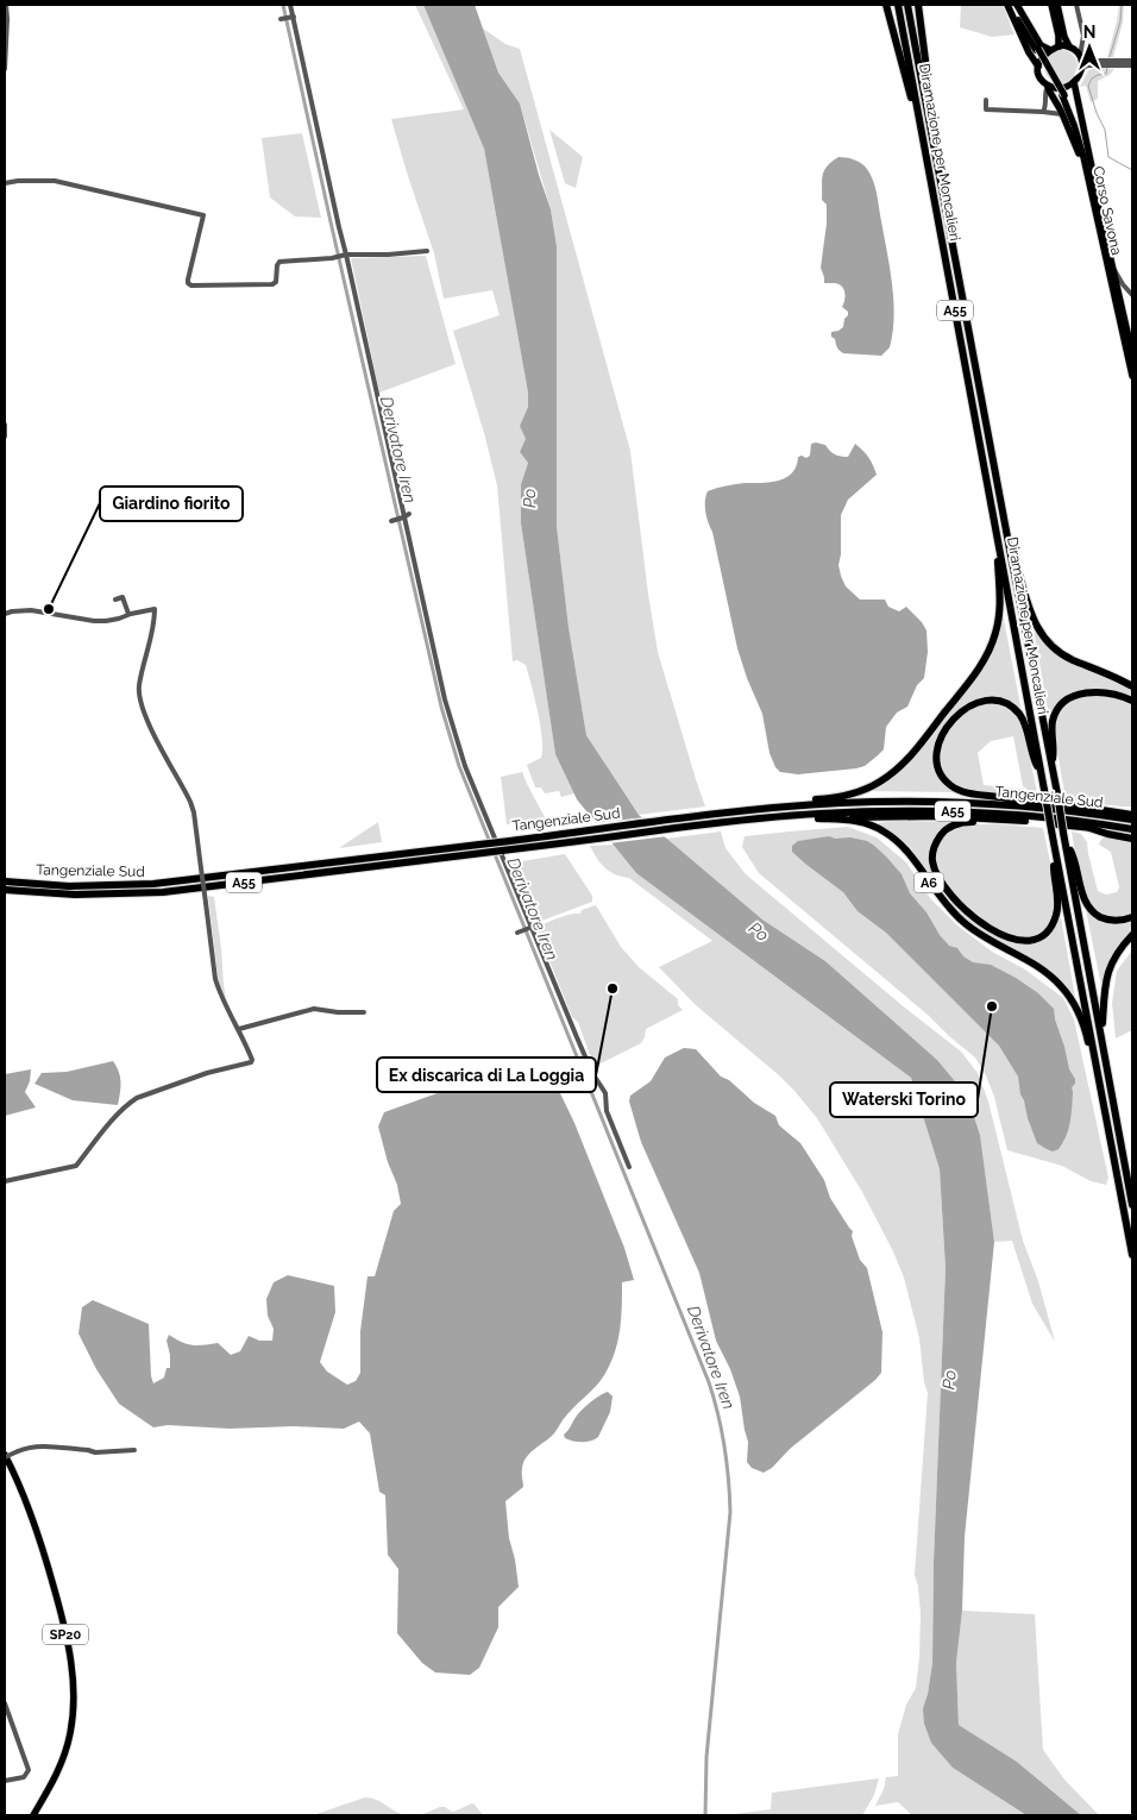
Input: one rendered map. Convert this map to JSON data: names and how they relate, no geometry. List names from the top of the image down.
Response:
{
  "streets": {
    "highway": [
      "Diramazione per Moncalieri",
      "A55",
      "Tangenziale Sud",
      "A6"
    ],
    "main road": ["Corso Savona", "SP20"]
  },
  "crossings": [
    ["Diramazione per Moncalieri", "A6"],
    ["A55", "Tangenziale Sud"],
    ["Tangenziale Sud", "A6"]
  ],
  "water": ["Derivatore Iren", "Po"],
  "places": ["Giardino fiorito", "Ex discarica di La Loggia", "Waterski Torino"],
  "north": "top"
}
